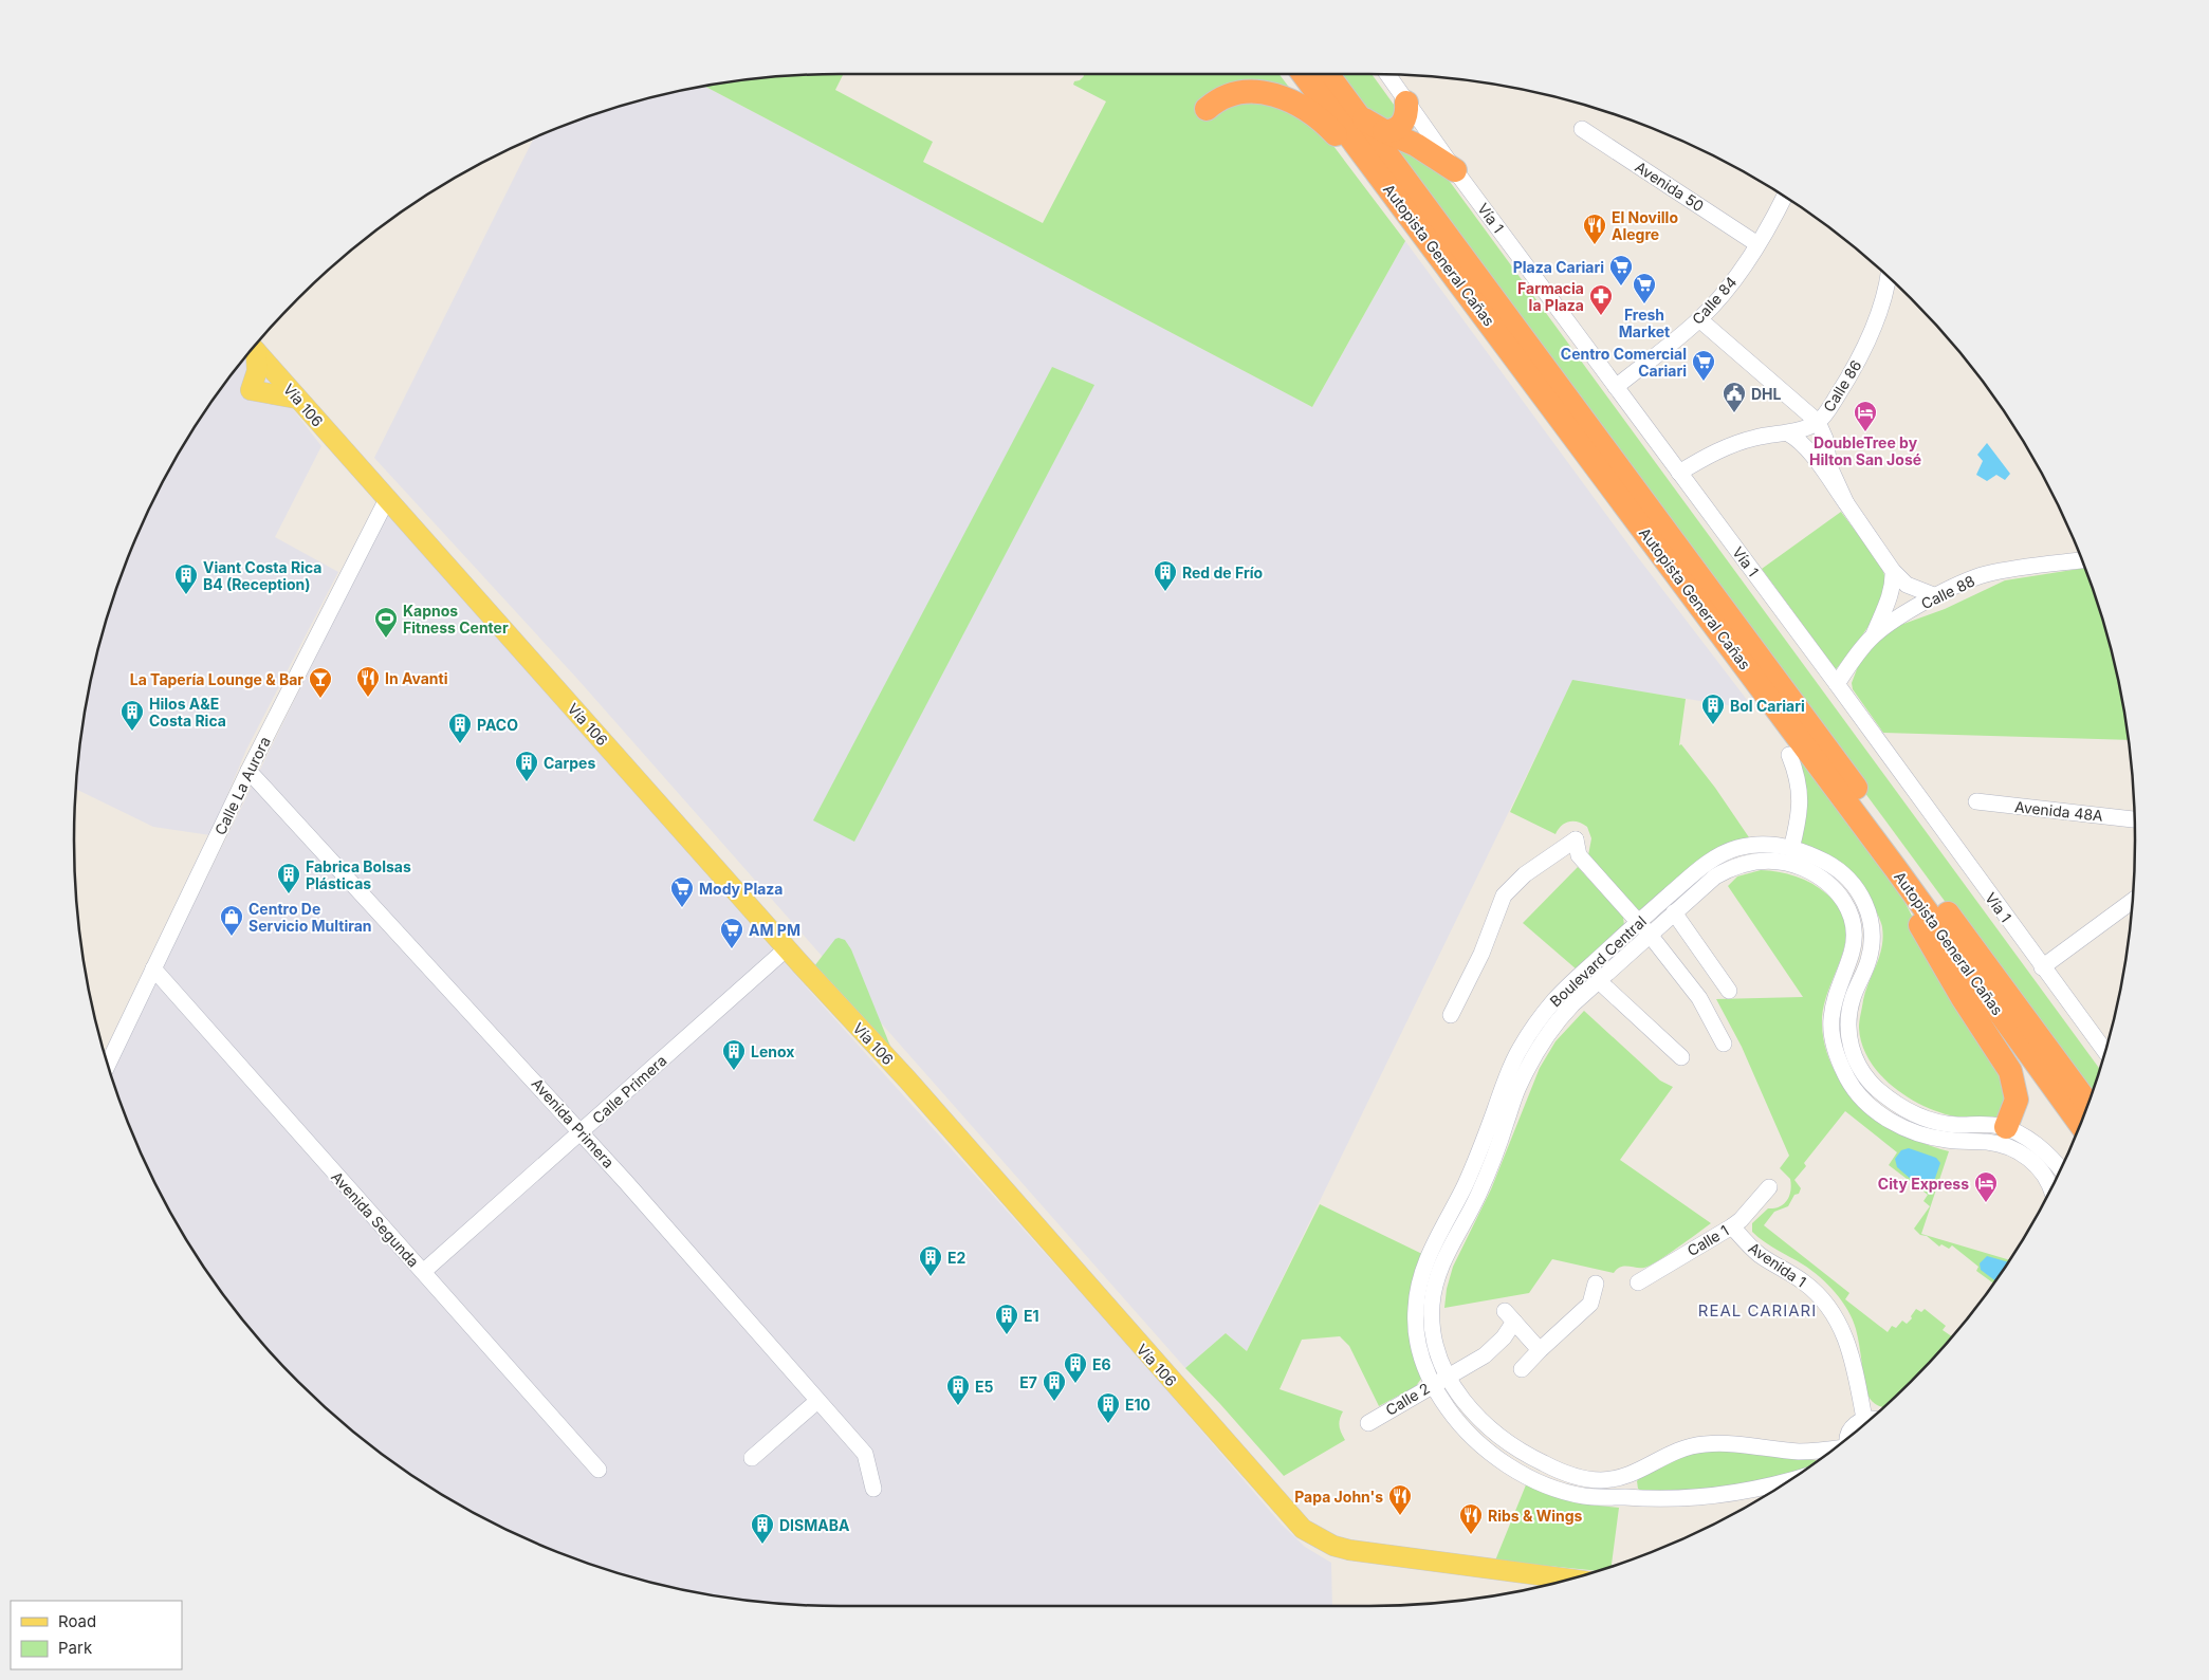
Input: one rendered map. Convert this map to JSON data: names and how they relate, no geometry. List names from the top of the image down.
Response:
{
  "streets": {
    "highway": ["Autopista General Cañas"],
    "main road": ["Vía 106"],
    "street": [
      "Avenida 50",
      "Vía 1",
      "Calle 84",
      "Calle 86",
      "Calle 88",
      "Calle La Aurora",
      "Avenida 48A",
      "Boulevard Central",
      "Calle Primera",
      "Avenida Primera",
      "Avenida Segunda",
      "Calle 1",
      "Avenida 1",
      "Calle 2"
    ]
  },
  "crossings": [
    ["Avenida 50", "Calle 84"],
    ["Vía 1", "Calle 84"],
    ["Vía 1", "Calle 86"],
    ["Vía 1", "Calle 88"],
    ["Vía 106", "Calle La Aurora"],
    ["Vía 106", "Calle Primera"],
    ["Calle La Aurora", "Avenida Primera"],
    ["Calle La Aurora", "Avenida Segunda"],
    ["Boulevard Central", "Calle 2"],
    ["Calle Primera", "Avenida Primera"],
    ["Calle Primera", "Avenida Segunda"],
    ["Calle 1", "Avenida 1"]
  ],
  "districts": ["REAL CARIARI"],
  "places": {
    "restaurant": [
      "El Novillo Alegre",
      "In Avanti",
      "Papa John's",
      "Ribs & Wings"
    ],
    "supermarket": [
      "Plaza Cariari",
      "Fresh Market",
      "Centro Comercial Cariari",
      "Mody Plaza",
      "AM PM"
    ],
    "pharmacy": ["Farmacia la Plaza"],
    "public building": ["DHL"],
    "hotel": ["DoubleTree by Hilton San José", "City Express"],
    "building": [
      "Red de Frío",
      "Viant Costa Rica B4 (Reception)",
      "Bol Cariari",
      "Hilos A&E Costa Rica",
      "PACO",
      "Carpes",
      "Fabrica Bolsas Plásticas",
      "Lenox",
      "E2",
      "E1",
      "E6",
      "E7",
      "E5",
      "E10",
      "DISMABA"
    ],
    "sports": ["Kapnos Fitness Center"],
    "bar": ["La Tapería Lounge & Bar"],
    "shop": ["Centro De Servicio Multiran"]
  },
  "legend": ["Road", "Park"]
}
